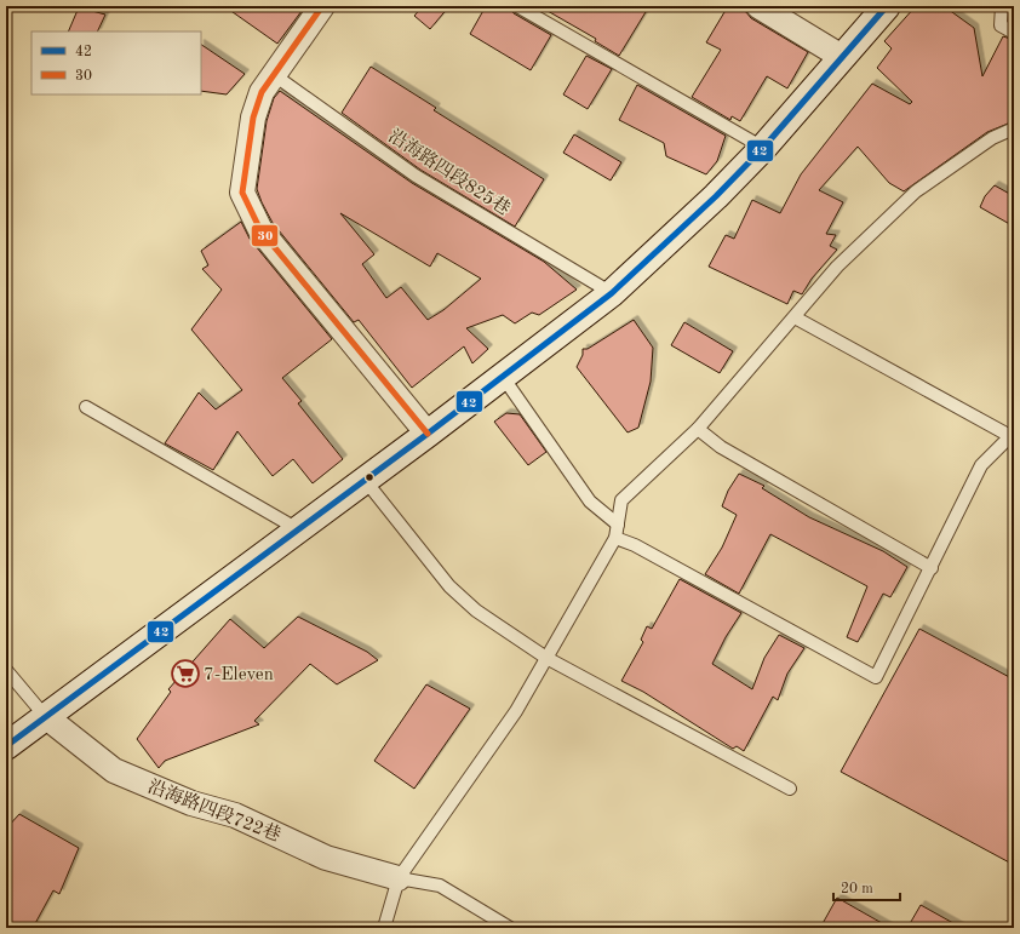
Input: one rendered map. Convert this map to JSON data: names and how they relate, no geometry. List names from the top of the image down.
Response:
{
  "streets": {
    "street": ["沿海路四段722巷"],
    "lane": ["沿海路四段825巷"]
  },
  "places": {
    "supermarket": ["7-Eleven"]
  },
  "lines": ["transit line 42", "transit line 30"],
  "legend": ["42", "30"],
  "scale_bar": "20 m"
}
